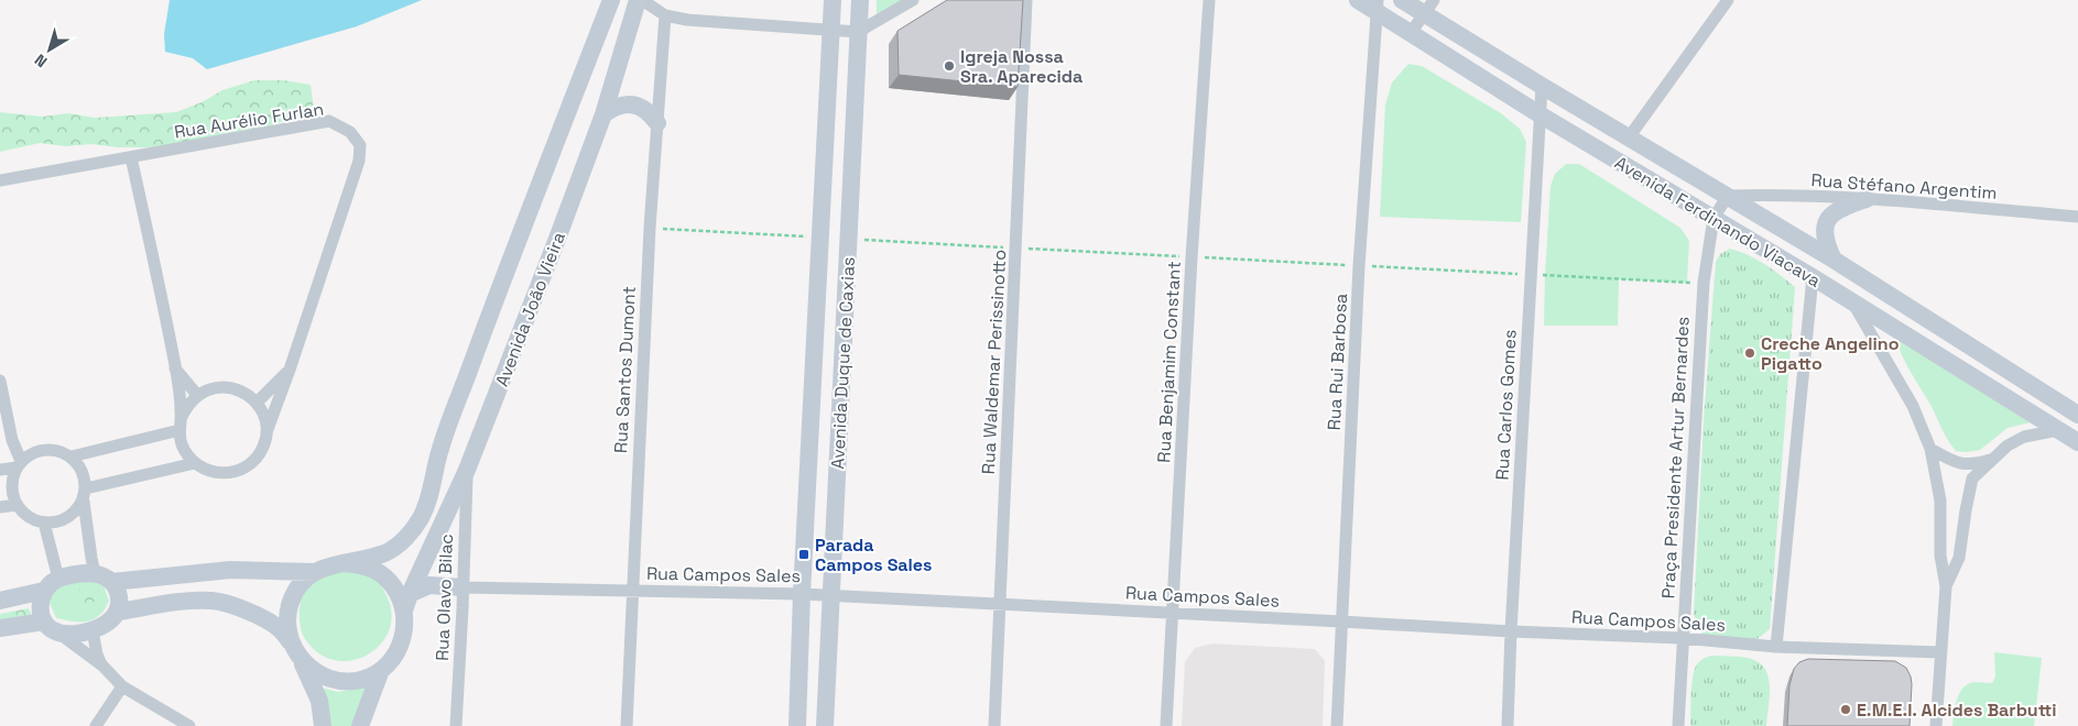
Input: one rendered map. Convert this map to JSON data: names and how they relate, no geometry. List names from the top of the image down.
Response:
{
  "streets": {
    "street": [
      "Rua Aurélio Furlan",
      "Rua Stéfano Argentim",
      "Avenida Ferdinando Viacava",
      "Avenida João Vieira",
      "Rua Waldemar Perissinotto",
      "Rua Benjamim Constant",
      "Rua Rui Barbosa",
      "Avenida Duque de Caxias",
      "Rua Santos Dumont",
      "Rua Carlos Gomes",
      "Praça Presidente Artur Bernardes",
      "Rua Campos Sales",
      "Rua Olavo Bilac"
    ]
  },
  "crossings": [
    ["Rua Stéfano Argentim", "Avenida Ferdinando Viacava"],
    ["Rua Stéfano Argentim", "Praça Presidente Artur Bernardes"],
    ["Avenida Ferdinando Viacava", "Rua Rui Barbosa"],
    ["Avenida Ferdinando Viacava", "Rua Carlos Gomes"],
    ["Avenida Ferdinando Viacava", "Praça Presidente Artur Bernardes"],
    ["Avenida João Vieira", "Rua Olavo Bilac"],
    ["Rua Waldemar Perissinotto", "Rua Campos Sales"],
    ["Rua Benjamim Constant", "Rua Campos Sales"],
    ["Rua Rui Barbosa", "Rua Campos Sales"],
    ["Avenida Duque de Caxias", "Rua Campos Sales"],
    ["Rua Santos Dumont", "Rua Campos Sales"],
    ["Rua Carlos Gomes", "Rua Campos Sales"],
    ["Praça Presidente Artur Bernardes", "Rua Campos Sales"],
    ["Rua Campos Sales", "Rua Olavo Bilac"]
  ],
  "places": {
    "other": ["Igreja Nossa Sra. Aparecida", "Creche Angelino Pigatto", "E.M.E.I. Alcides Barbutti"],
    "transit": ["Parada Campos Sales"]
  },
  "north": "bottom left"
}
